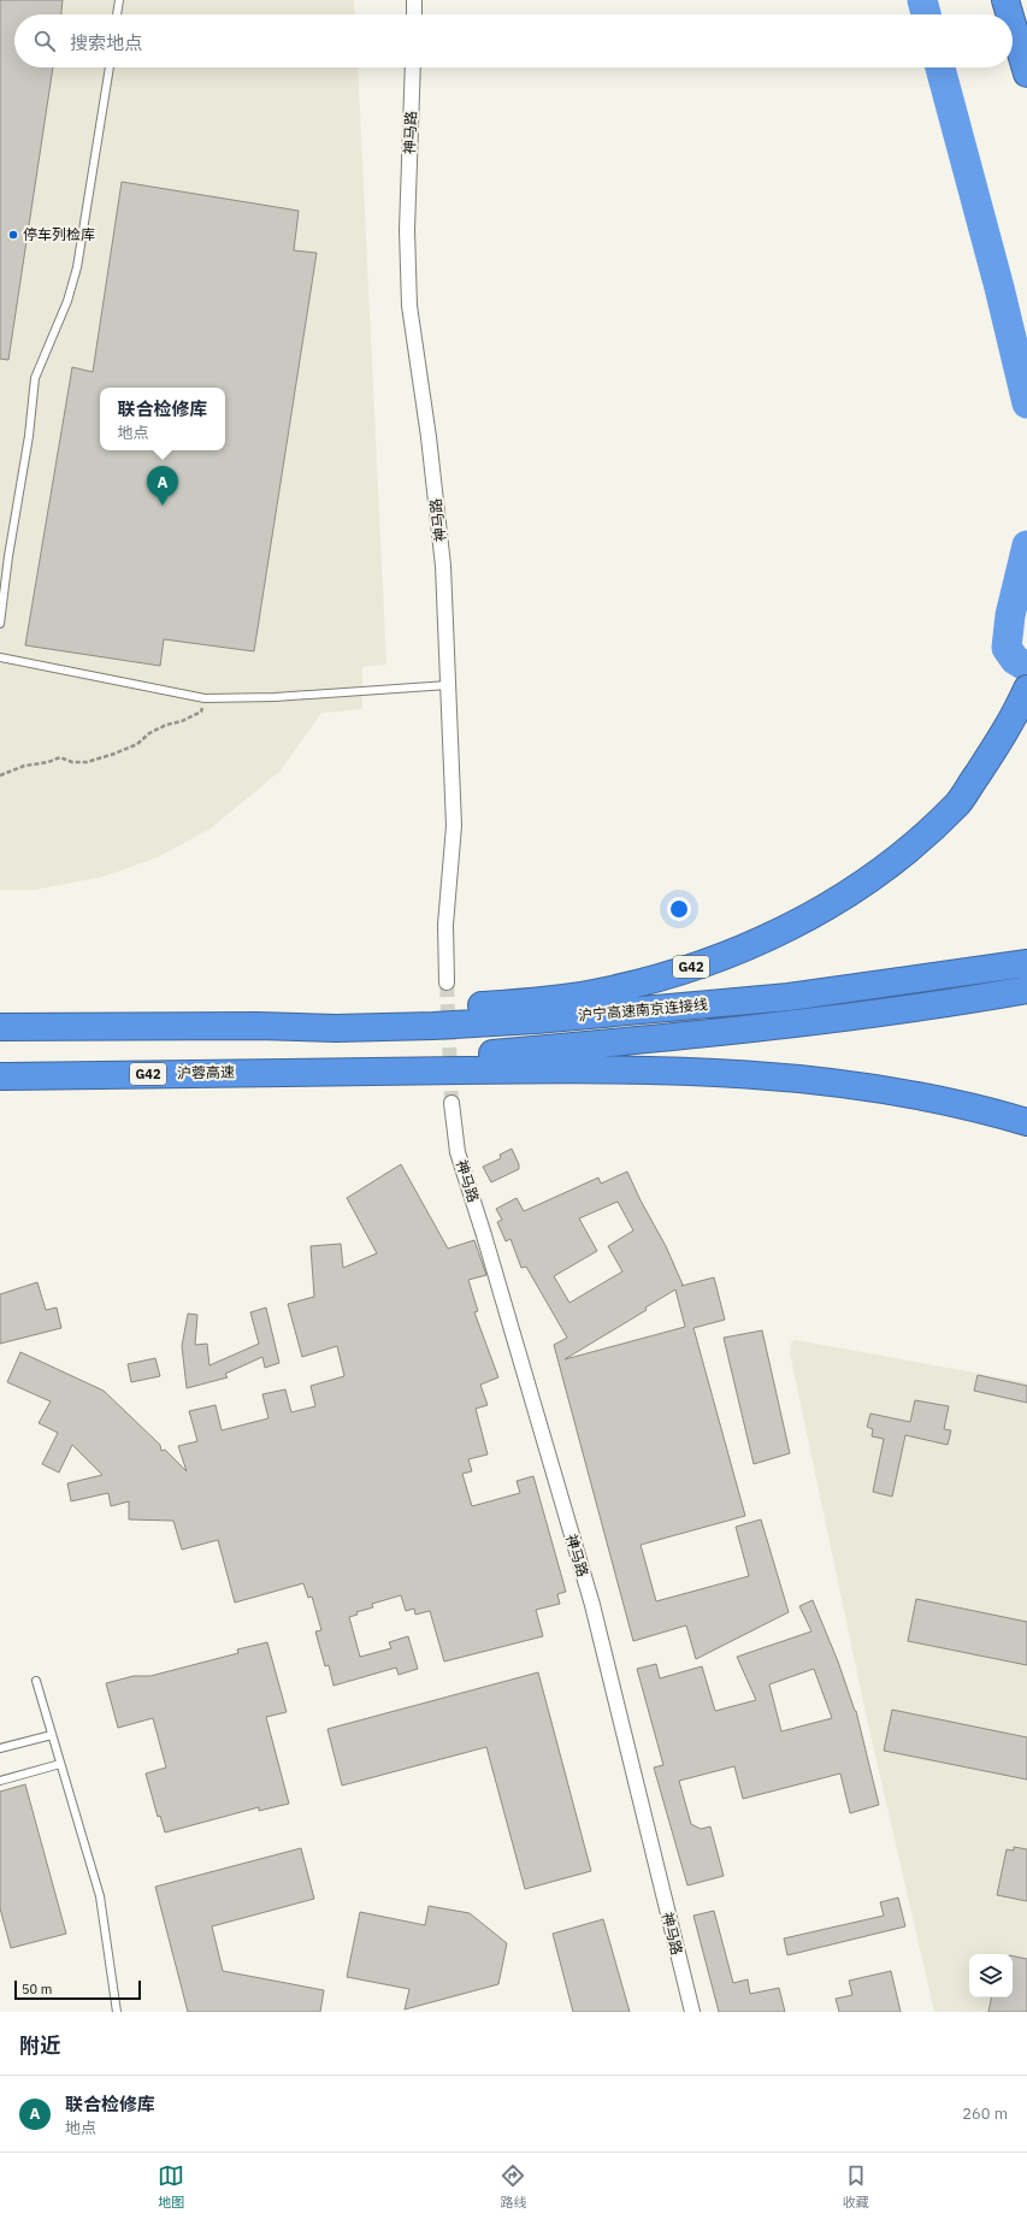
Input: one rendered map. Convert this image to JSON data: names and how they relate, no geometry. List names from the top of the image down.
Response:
{
  "streets": {
    "highway": ["G42", "沪宁高速南京连接线", "沪蓉高速"],
    "street": ["神马路"]
  },
  "crossings": [
    ["G42", "沪宁高速南京连接线"],
    ["G42", "沪蓉高速"],
    ["沪宁高速南京连接线", "沪蓉高速"]
  ],
  "places": ["停车列检库"],
  "scale_bar": "50 m",
  "page": {
    "search": "搜索地点",
    "popup": ["联合检修库", "地点"],
    "pins": "A",
    "scale": "50 m",
    "heading": "附近",
    "list": [
      {
        "mark": "A",
        "name": "联合检修库",
        "note": "地点",
        "value": "260 m"
      }
    ],
    "nav": ["地图", "路线", "收藏"]
  }
}
